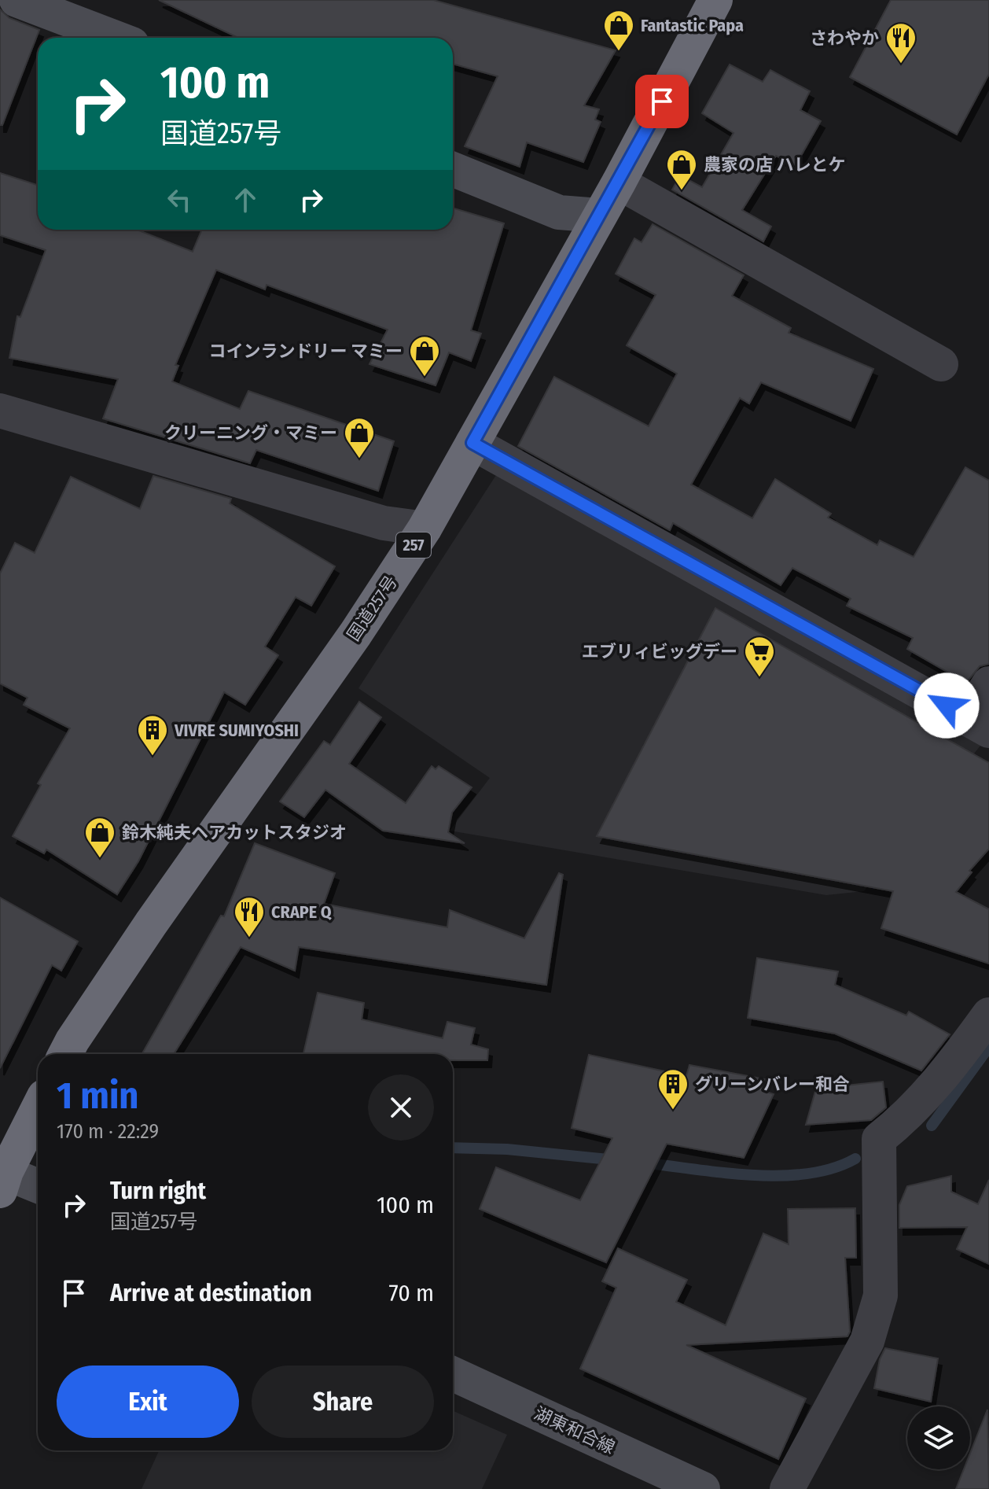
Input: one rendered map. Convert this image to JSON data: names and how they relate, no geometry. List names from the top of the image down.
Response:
{
  "streets": {
    "highway": ["257", "国道257号"],
    "main road": ["湖東和合線"]
  },
  "places": {
    "shop": [
      "Fantastic Papa",
      "農家の店 ハレとケ",
      "コインランドリー マミー",
      "クリーニング・マミー",
      "鈴木純夫ヘアカットスタジオ"
    ],
    "restaurant": ["さわやか", "CRAPE Q"],
    "supermarket": ["エブリィビッグデー"],
    "building": ["VIVRE SUMIYOSHI", "グリーンバレー和合"]
  },
  "page": {
    "turn": ["100 m", "国道257号"],
    "heading": ["1 min", "170 m · 22:29"],
    "list": [
      {
        "name": "Turn right",
        "note": "国道257号",
        "value": "100 m"
      },
      {
        "name": "Arrive at destination",
        "value": "70 m"
      }
    ],
    "buttons": ["Exit", "Share"]
  }
}
